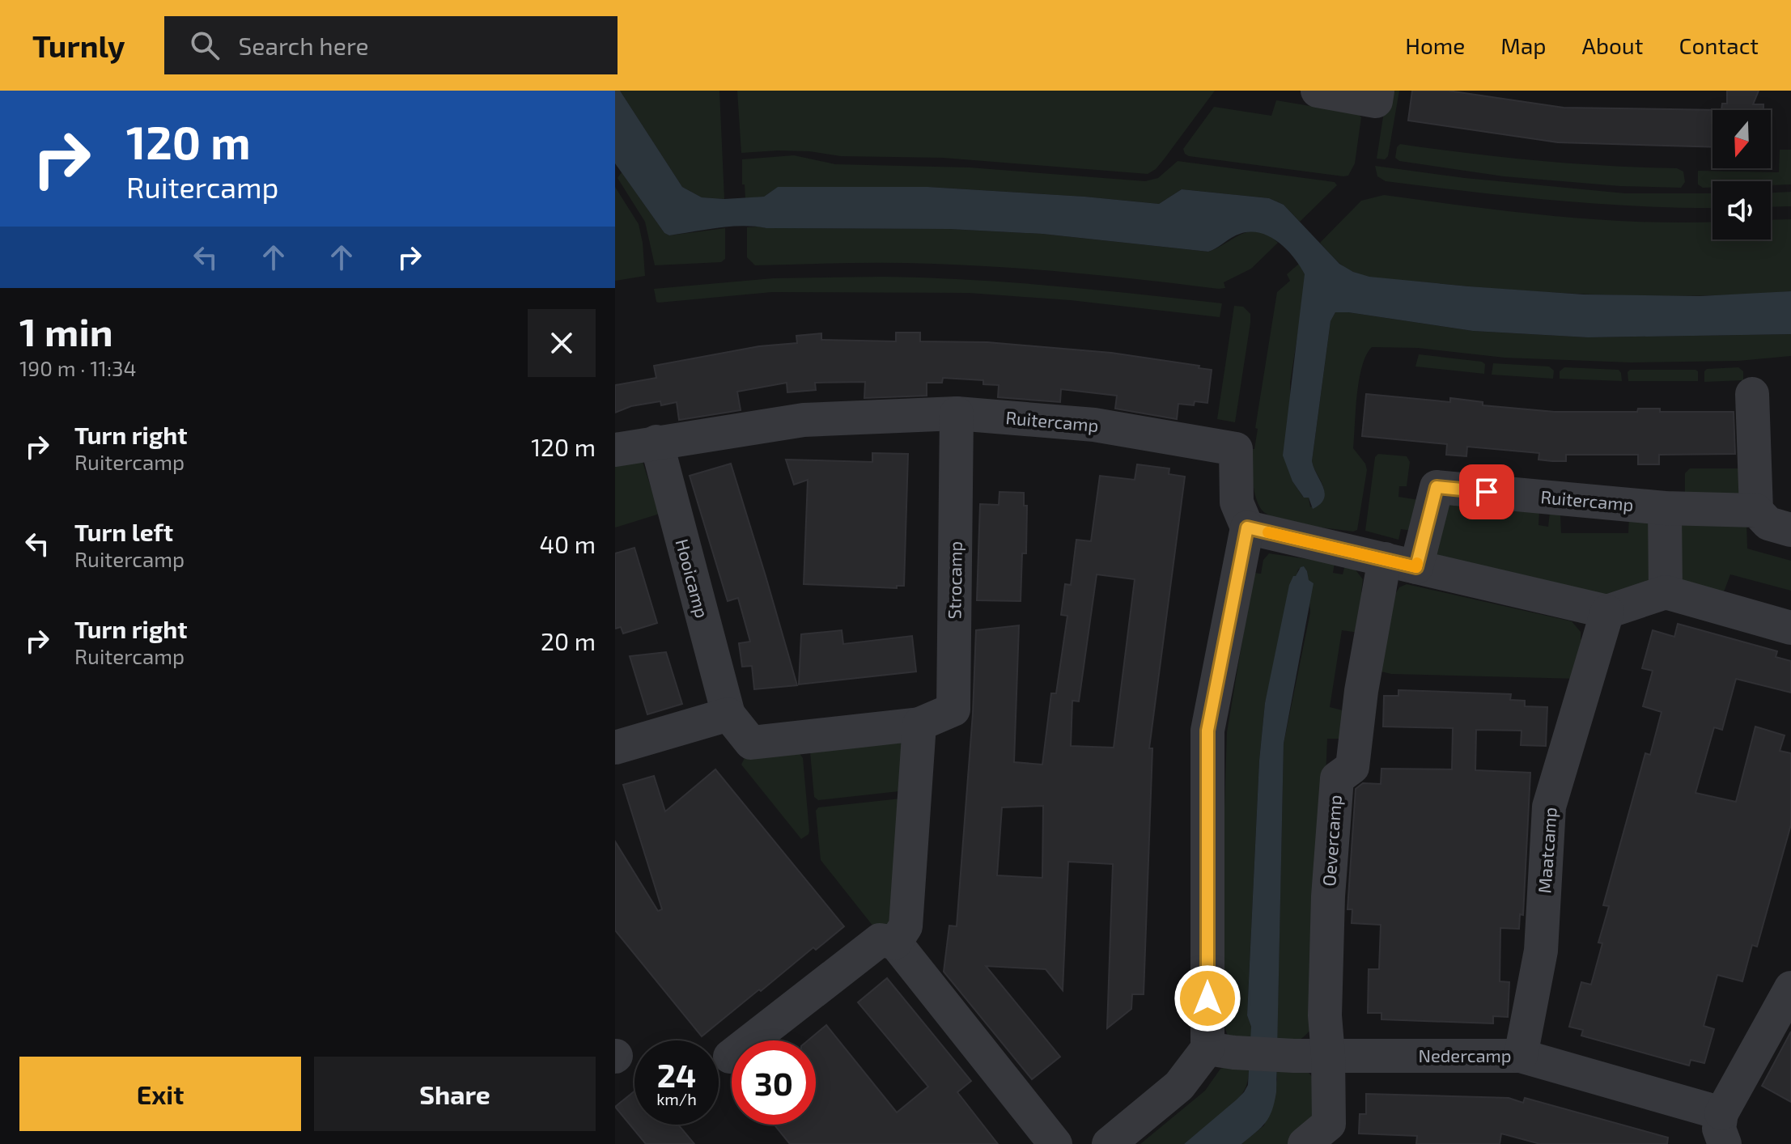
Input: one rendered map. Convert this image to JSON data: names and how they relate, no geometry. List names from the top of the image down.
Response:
{
  "streets": {
    "street": [
      "Ruitercamp",
      "Hooicamp",
      "Strocamp",
      "Oevercamp",
      "Maatcamp",
      "Nedercamp"
    ]
  },
  "crossings": [
    ["Ruitercamp", "Hooicamp"],
    ["Ruitercamp", "Strocamp"],
    ["Ruitercamp", "Oevercamp"],
    ["Hooicamp", "Strocamp"],
    ["Oevercamp", "Nedercamp"],
    ["Maatcamp", "Nedercamp"]
  ],
  "north": "bottom",
  "page": {
    "header": "Turnly",
    "search": "Search here",
    "nav": [
      "Home",
      "Map",
      "About",
      "Contact"
    ],
    "turn": ["120 m", "Ruitercamp"],
    "heading": ["1 min", "190 m · 11:34"],
    "list": [
      {
        "name": "Turn right",
        "note": "Ruitercamp",
        "value": "120 m"
      },
      {
        "name": "Turn left",
        "note": "Ruitercamp",
        "value": "40 m"
      },
      {
        "name": "Turn right",
        "note": "Ruitercamp",
        "value": "20 m"
      }
    ],
    "speed": "24 km/h",
    "limit": "30",
    "buttons": ["Exit", "Share"]
  }
}
